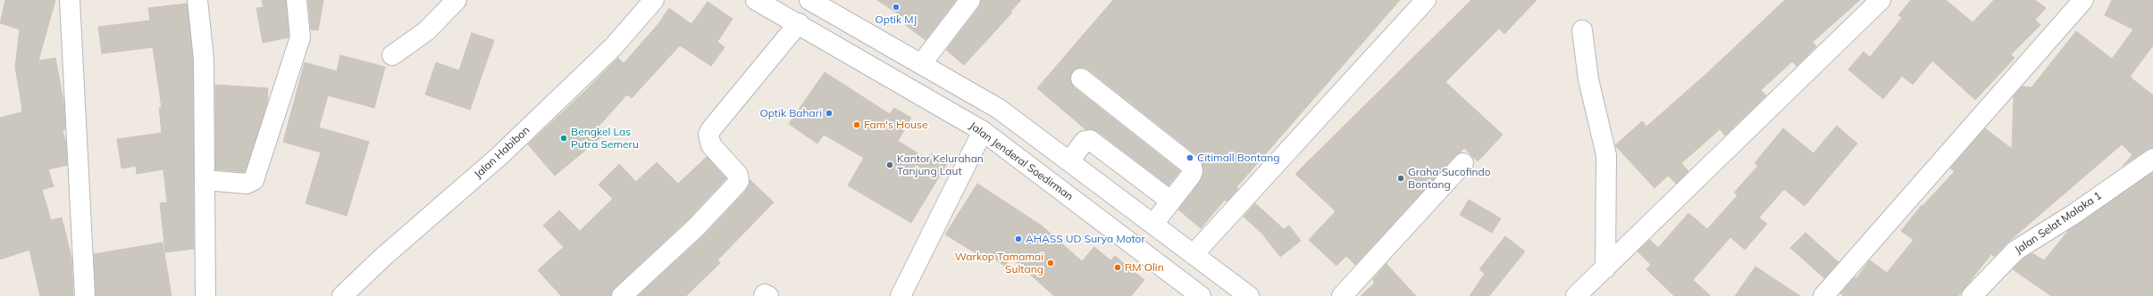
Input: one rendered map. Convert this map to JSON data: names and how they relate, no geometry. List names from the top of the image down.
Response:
{
  "streets": {
    "street": ["Jalan Habibon", "Jalan Jenderal Soedirman", "Jalan Selat Malaka 1"]
  },
  "places": [
    "Optik MJ",
    "Optik Bahari",
    "Fam's House",
    "Bengkel Las Putra Semeru",
    "Citimall Bontang",
    "Kantor Kelurahan Tanjung Laut",
    "Graha Sucofindo Bontang",
    "AHASS UD Surya Motor",
    "Warkop Tamamai Sultang",
    "RM Olin"
  ]
}
